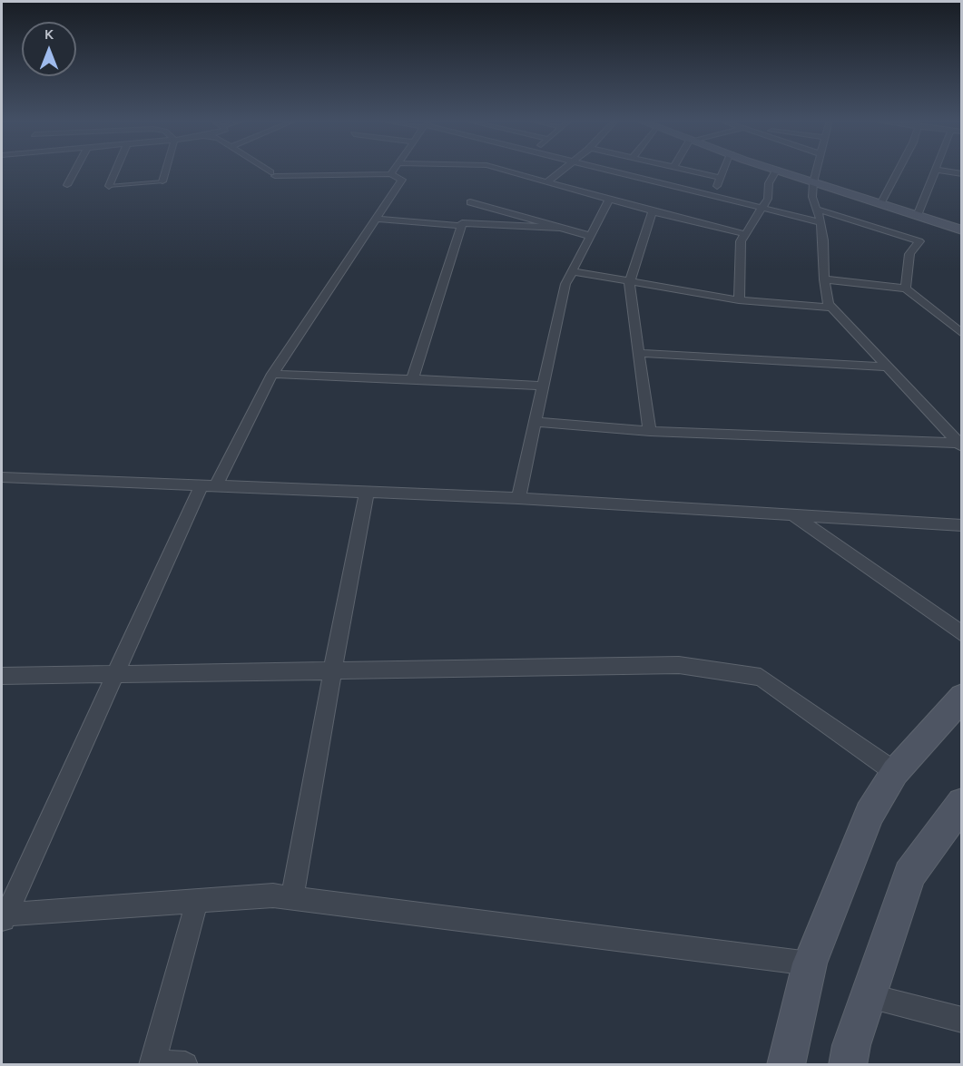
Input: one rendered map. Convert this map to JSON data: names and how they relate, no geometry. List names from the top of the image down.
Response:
{
  "north": "top"
}
